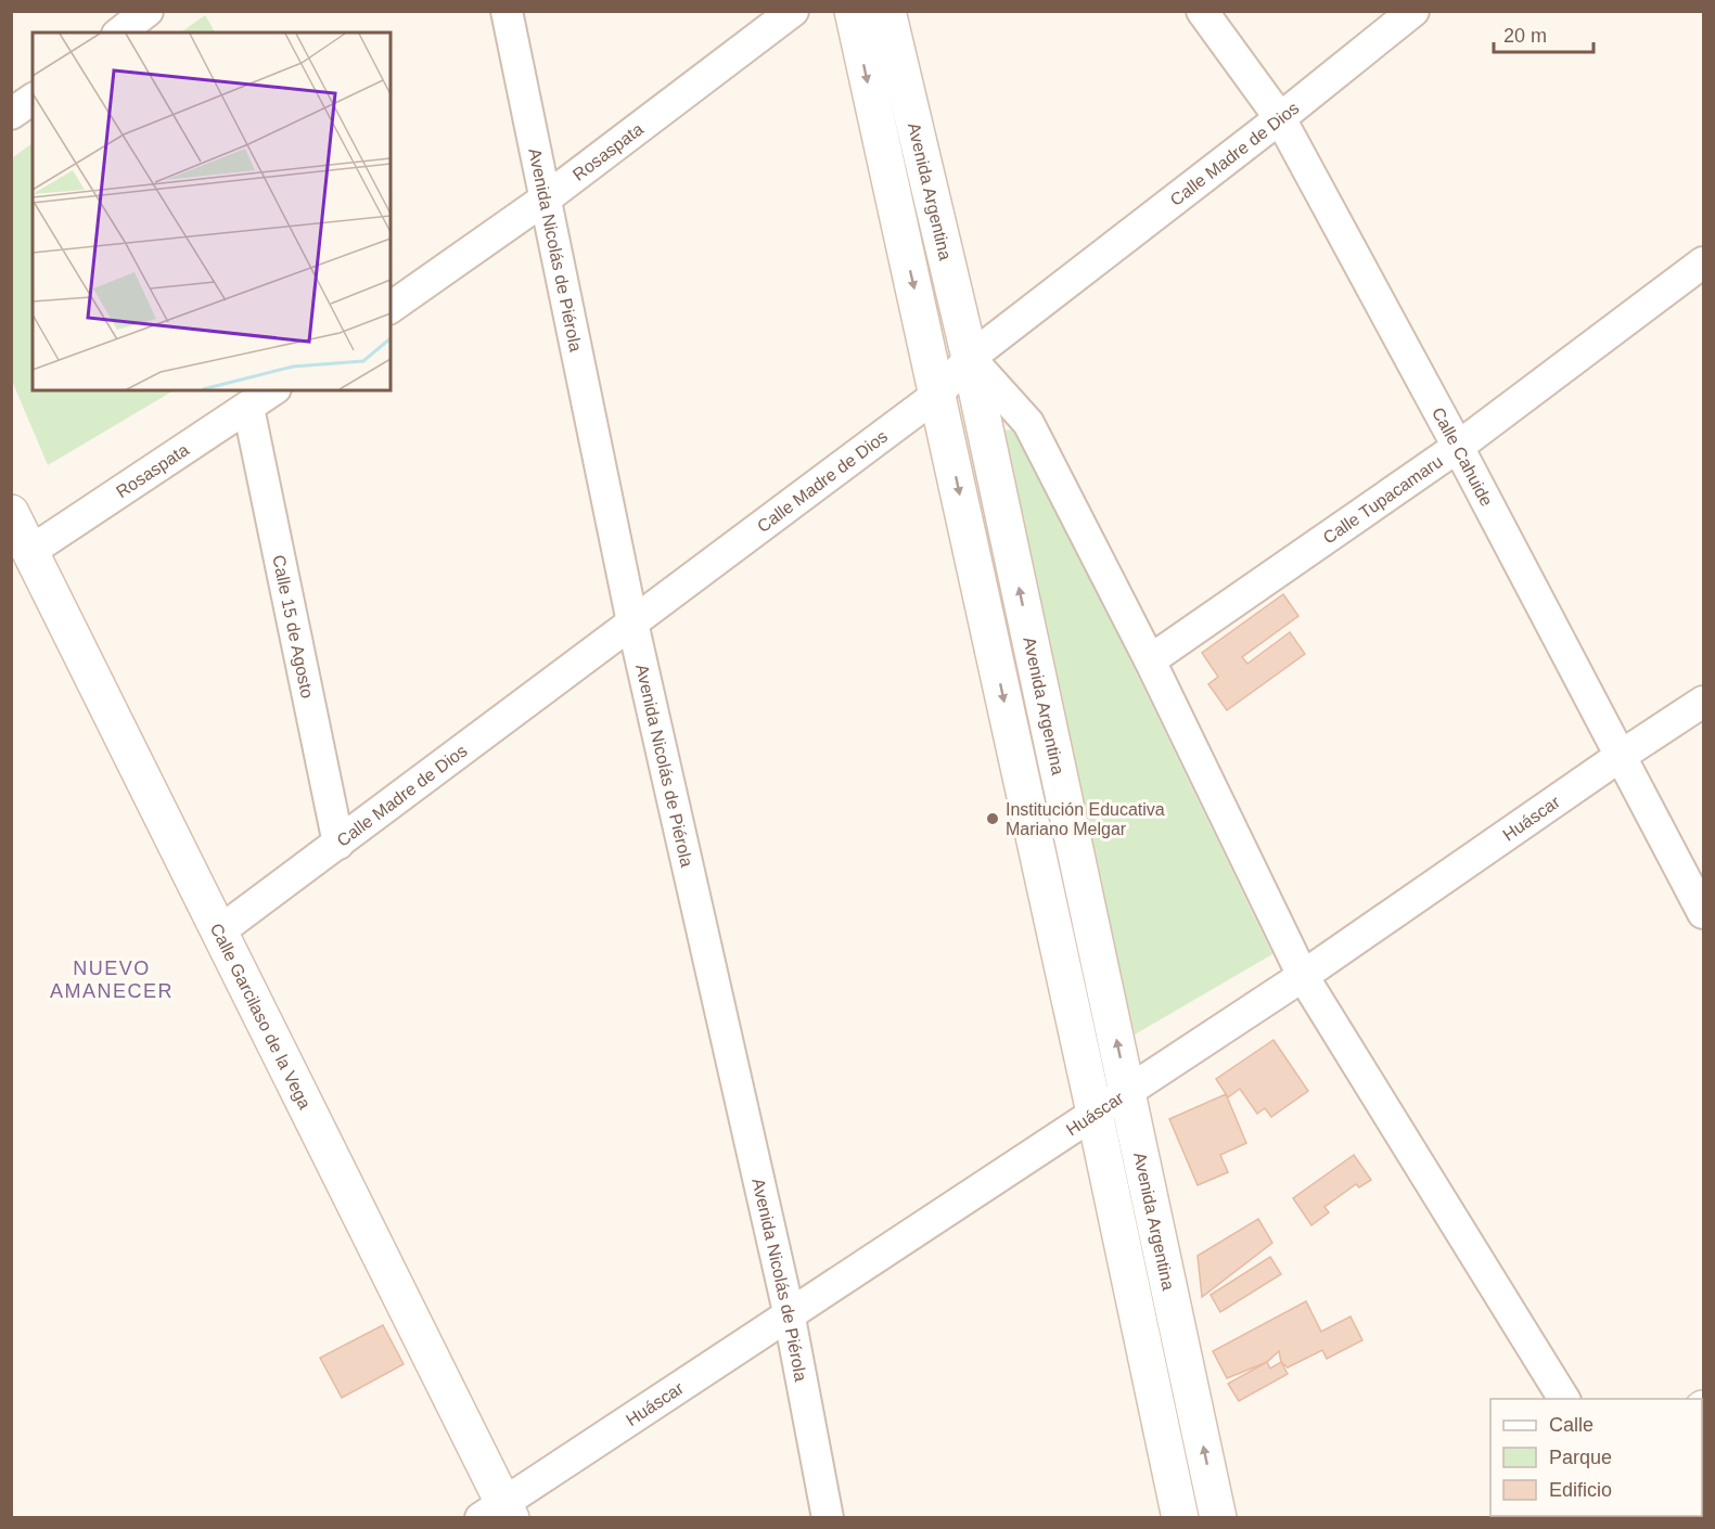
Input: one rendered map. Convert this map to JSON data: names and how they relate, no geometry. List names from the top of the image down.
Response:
{
  "streets": {
    "street": [
      "Rosaspata",
      "Calle Madre de Dios",
      "Avenida Argentina",
      "Avenida Nicolás de Piérola",
      "Calle Cahuide",
      "Calle Tupacamaru",
      "Calle 15 de Agosto",
      "Huáscar",
      "Calle Garcilaso de la Vega"
    ]
  },
  "crossings": [
    ["Rosaspata", "Avenida Nicolás de Piérola"],
    ["Rosaspata", "Calle 15 de Agosto"],
    ["Rosaspata", "Calle Garcilaso de la Vega"],
    ["Calle Madre de Dios", "Avenida Argentina"],
    ["Calle Madre de Dios", "Avenida Nicolás de Piérola"],
    ["Calle Madre de Dios", "Calle Cahuide"],
    ["Calle Madre de Dios", "Calle 15 de Agosto"],
    ["Calle Madre de Dios", "Calle Garcilaso de la Vega"],
    ["Avenida Argentina", "Huáscar"],
    ["Avenida Nicolás de Piérola", "Huáscar"],
    ["Calle Cahuide", "Calle Tupacamaru"],
    ["Calle Cahuide", "Huáscar"],
    ["Huáscar", "Calle Garcilaso de la Vega"]
  ],
  "districts": ["NUEVO AMANECER"],
  "places": ["Institución Educativa Mariano Melgar"],
  "legend": ["Calle", "Parque", "Edificio"],
  "scale_bar": "20 m"
}
